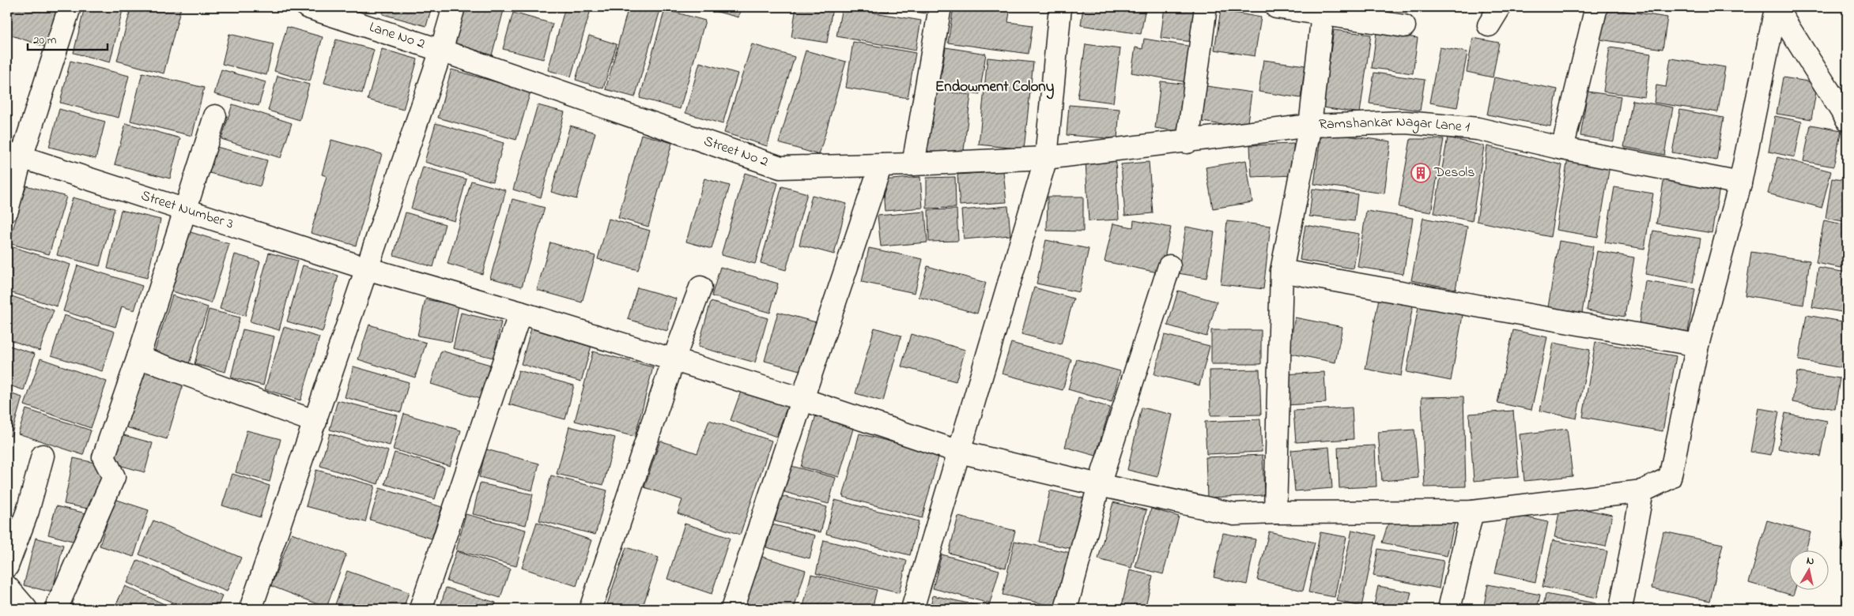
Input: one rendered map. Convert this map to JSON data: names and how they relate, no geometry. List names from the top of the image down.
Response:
{
  "streets": {
    "street": [
      "Lane No 2",
      "Ramshankar Nagar Lane 1",
      "Street No 2",
      "Street Number 3"
    ]
  },
  "crossings": [
    ["Lane No 2", "Street No 2"],
    ["Ramshankar Nagar Lane 1", "Street No 2"]
  ],
  "districts": ["Endowment Colony"],
  "places": {
    "building": ["Desols"]
  },
  "scale_bar": "20 m",
  "north": "top"
}
